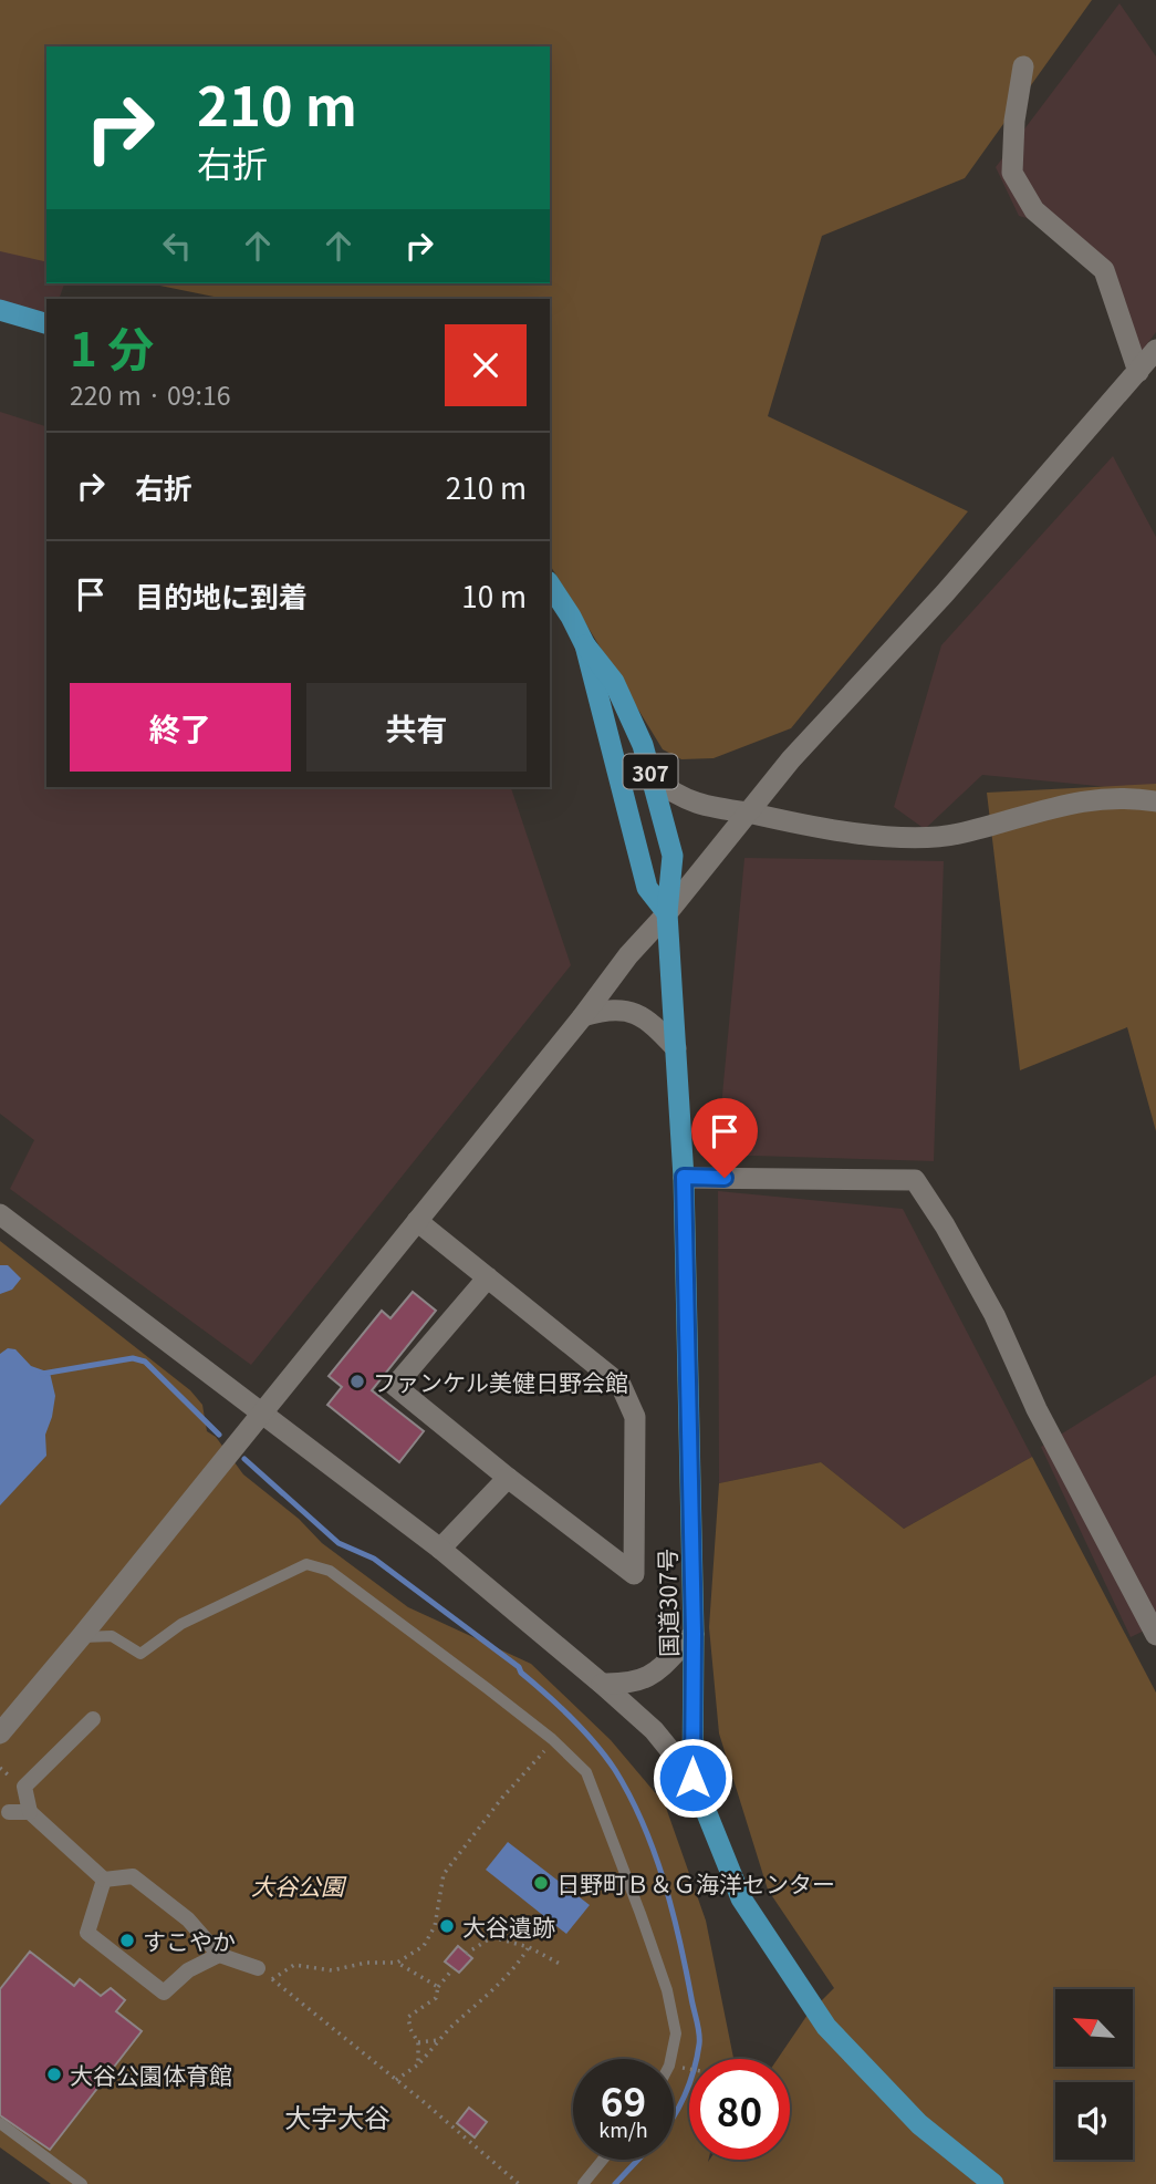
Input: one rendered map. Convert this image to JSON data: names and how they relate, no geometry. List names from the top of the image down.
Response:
{
  "streets": {
    "highway": ["307", "国道307号"]
  },
  "districts": ["大字大谷"],
  "parks": ["大谷公園"],
  "places": [
    "ファンケル美健日野会館",
    "日野町Ｂ＆Ｇ海洋センター",
    "大谷遺跡",
    "すこやか",
    "大谷公園体育館"
  ],
  "north": "top left",
  "page": {
    "turn": ["210 m", "右折"],
    "heading": ["1 分", "220 m · 09:16"],
    "list": [
      {
        "name": "右折",
        "value": "210 m"
      },
      {
        "name": "目的地に到着",
        "value": "10 m"
      }
    ],
    "buttons": ["終了", "共有"],
    "speed": "69 km/h",
    "limit": "80"
  }
}
